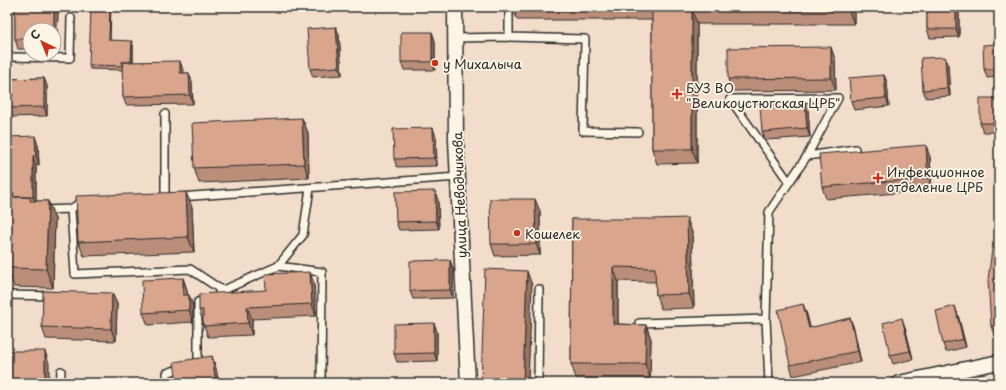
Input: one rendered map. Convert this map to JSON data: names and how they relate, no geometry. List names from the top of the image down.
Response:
{
  "streets": {
    "street": ["улица Неводчикова"]
  },
  "places": {
    "other": ["у Михалыча", "Кошелек"],
    "health": ["БУЗ ВО \"Великоустюгская ЦРБ\"", "Инфекционное отделение ЦРБ"]
  },
  "north": "top left"
}
